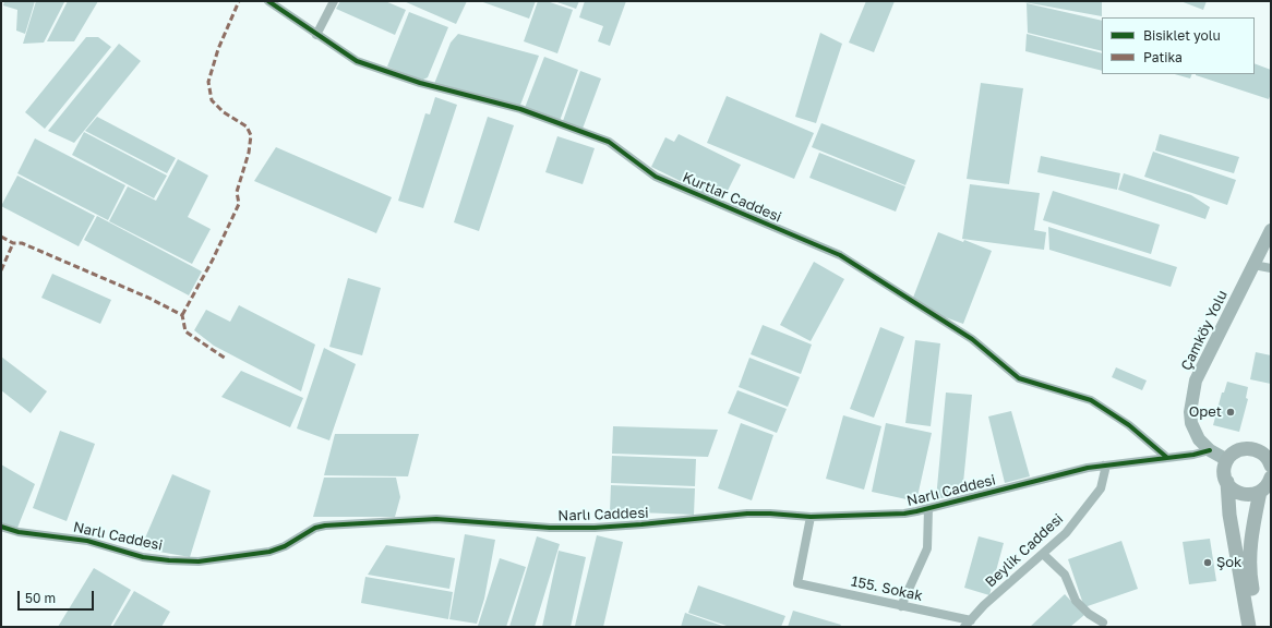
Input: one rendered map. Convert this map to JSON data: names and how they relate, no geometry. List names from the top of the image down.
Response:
{
  "streets": {
    "main road": ["Çamköy Yolu"],
    "street": [
      "Kurtlar Caddesi",
      "Narlı Caddesi",
      "Beylik Caddesi",
      "155. Sokak"
    ]
  },
  "crossings": [
    ["Kurtlar Caddesi", "Narlı Caddesi"],
    ["Çamköy Yolu", "Narlı Caddesi"],
    ["Narlı Caddesi", "Beylik Caddesi"],
    ["Narlı Caddesi", "155. Sokak"],
    ["Beylik Caddesi", "155. Sokak"]
  ],
  "places": ["Opet", "Şok"],
  "legend": ["Bisiklet yolu", "Patika"],
  "scale_bar": "50 m"
}
